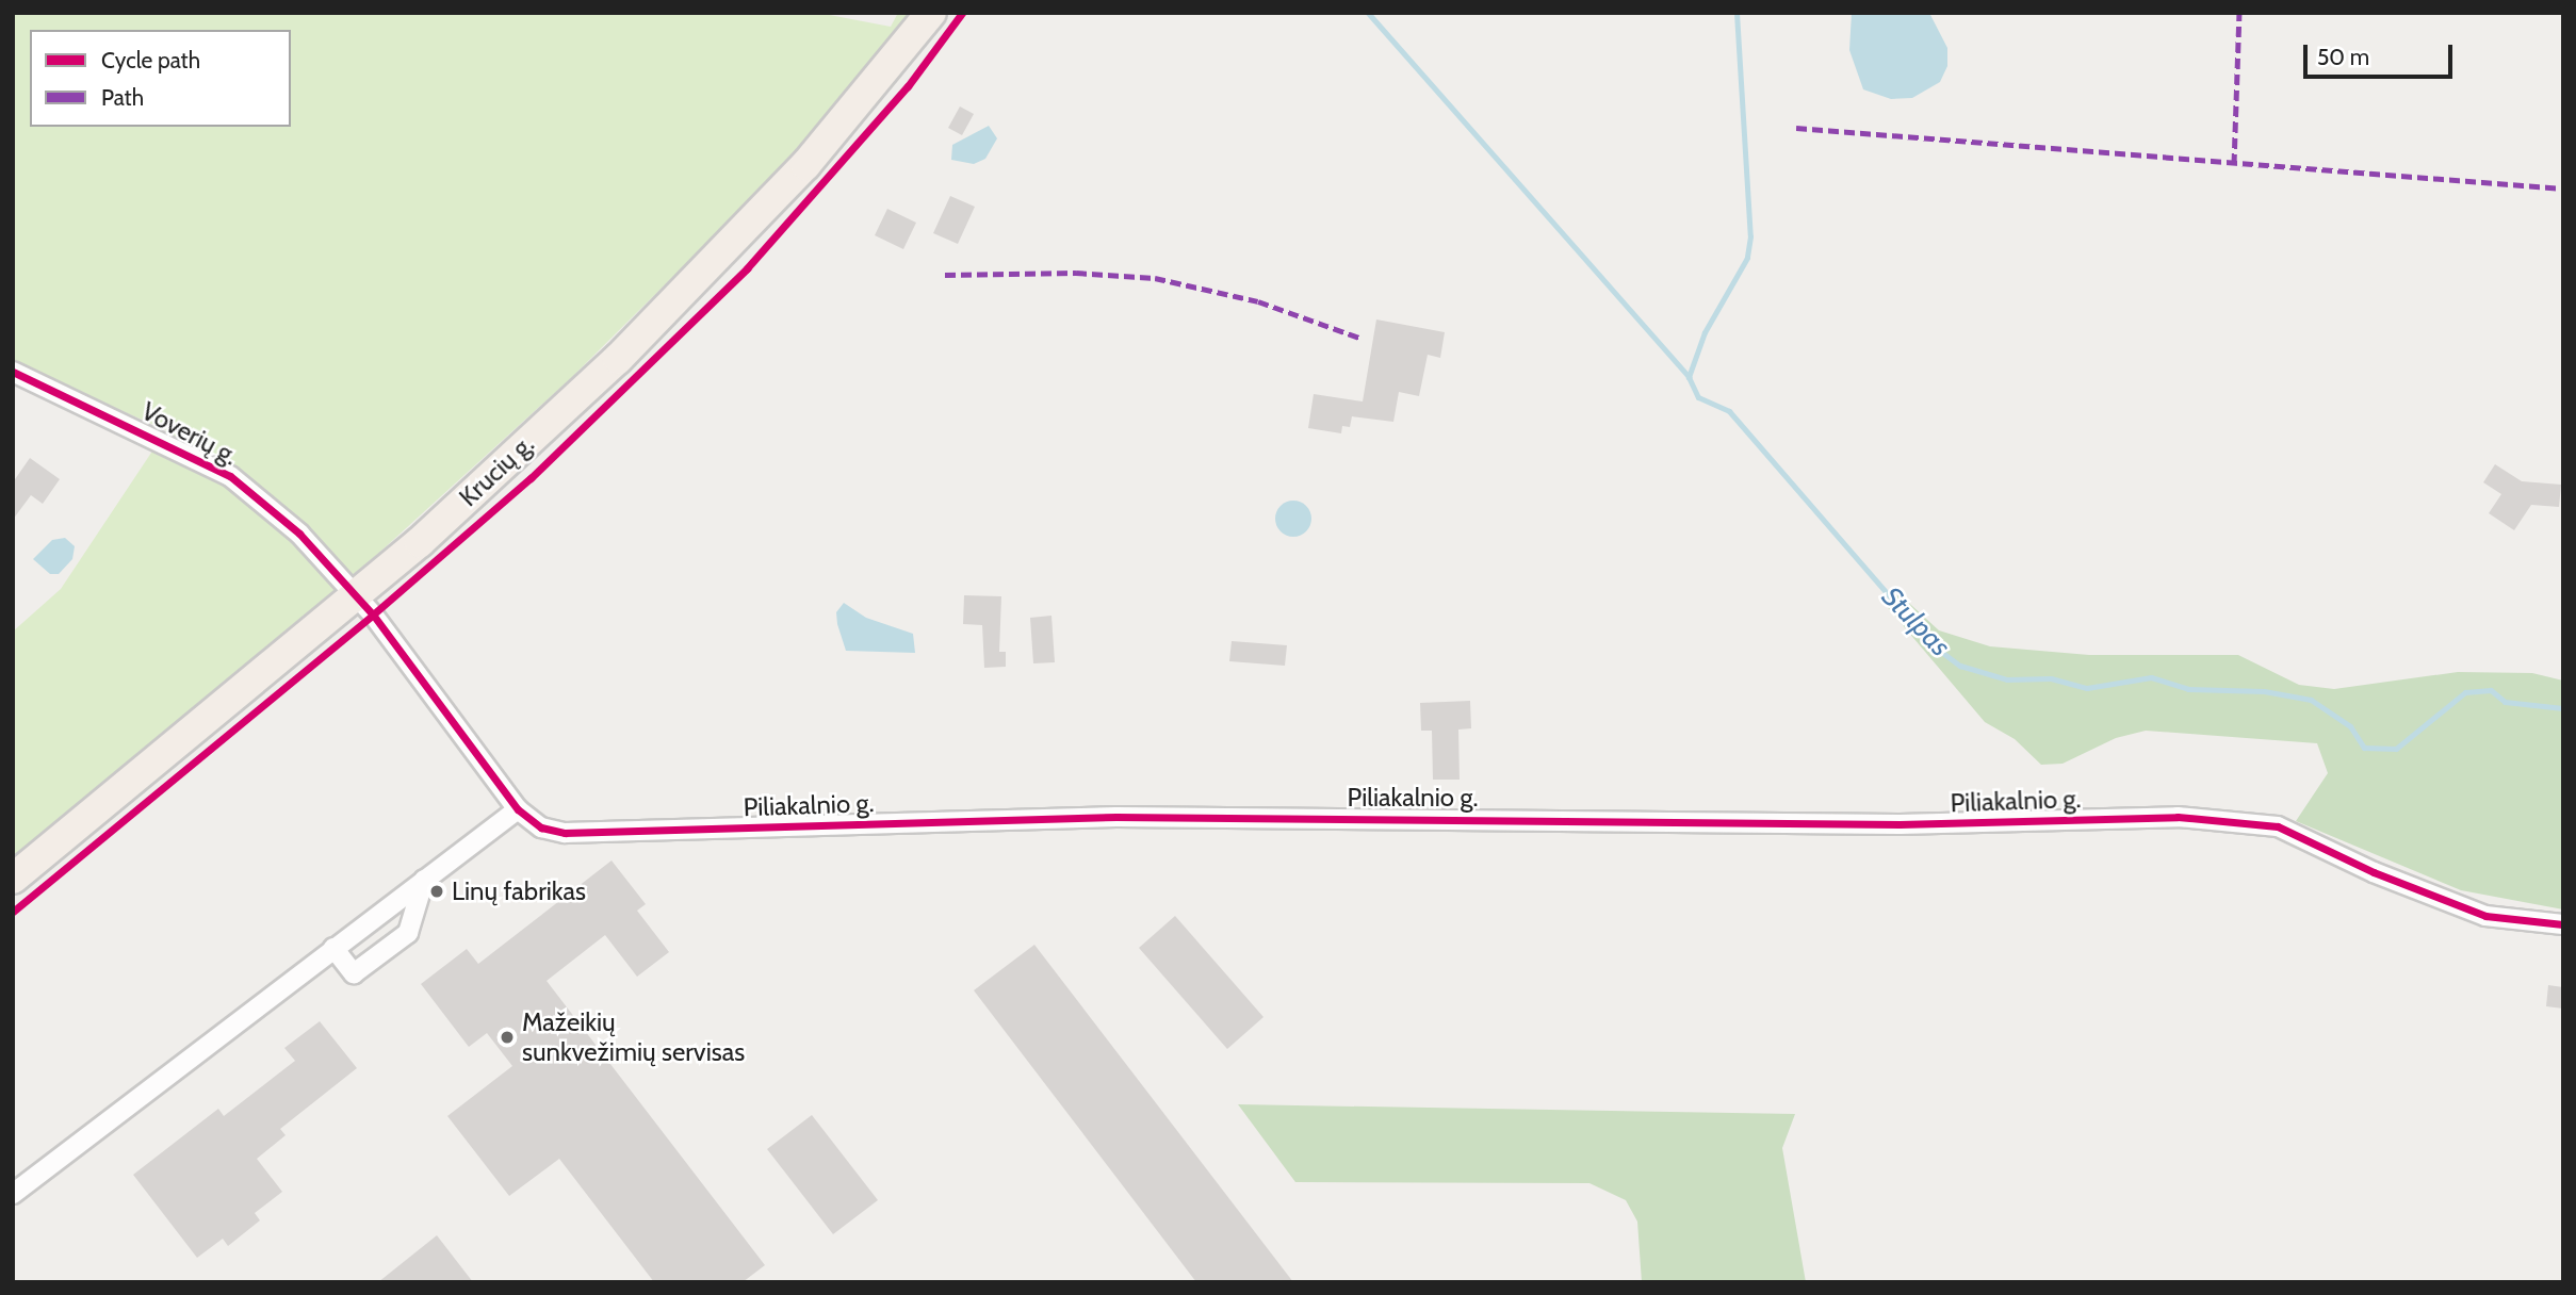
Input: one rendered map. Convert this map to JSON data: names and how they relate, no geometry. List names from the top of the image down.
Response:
{
  "streets": {
    "main road": ["Krucių g."],
    "street": ["Voverių g.", "Piliakalnio g."]
  },
  "crossings": [
    ["Voverių g.", "Krucių g."],
    ["Voverių g.", "Piliakalnio g."],
    ["Krucių g.", "Piliakalnio g."]
  ],
  "water": ["Stulpas"],
  "places": ["Linų fabrikas", "Mažeikių sunkvežimių servisas"],
  "legend": ["Cycle path", "Path"],
  "scale_bar": "50 m"
}
